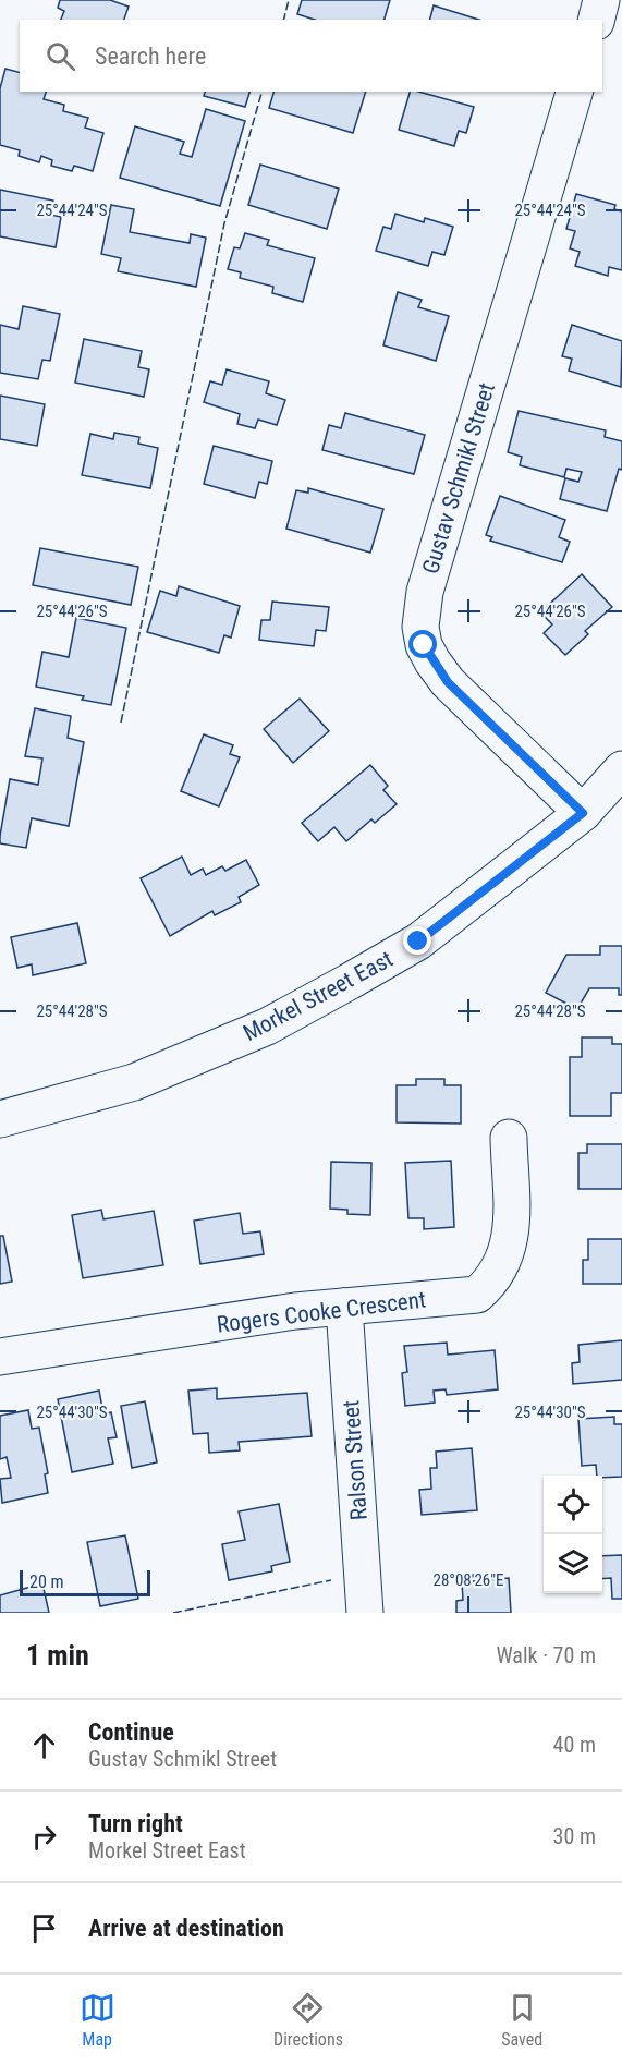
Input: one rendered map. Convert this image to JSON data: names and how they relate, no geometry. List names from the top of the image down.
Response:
{
  "streets": {
    "street": [
      "Gustav Schmikl Street",
      "Morkel Street East",
      "Rogers Cooke Crescent",
      "Ralson Street"
    ]
  },
  "crossings": [
    ["Gustav Schmikl Street", "Morkel Street East"],
    ["Rogers Cooke Crescent", "Ralson Street"]
  ],
  "scale_bar": "20 m",
  "page": {
    "search": "Search here",
    "scale": "20 m",
    "heading": ["1 min", "Walk · 70 m"],
    "list": [
      ["Continue", "Gustav Schmikl Street", "40 m"],
      ["Turn right", "Morkel Street East", "30 m"],
      "Arrive at destination"
    ],
    "nav": ["Map", "Directions", "Saved"]
  },
  "coordinates": [
    "25°44'24\"S",
    "25°44'26\"S",
    "25°44'28\"S",
    "25°44'30\"S",
    "28°08'26\"E"
  ]
}
